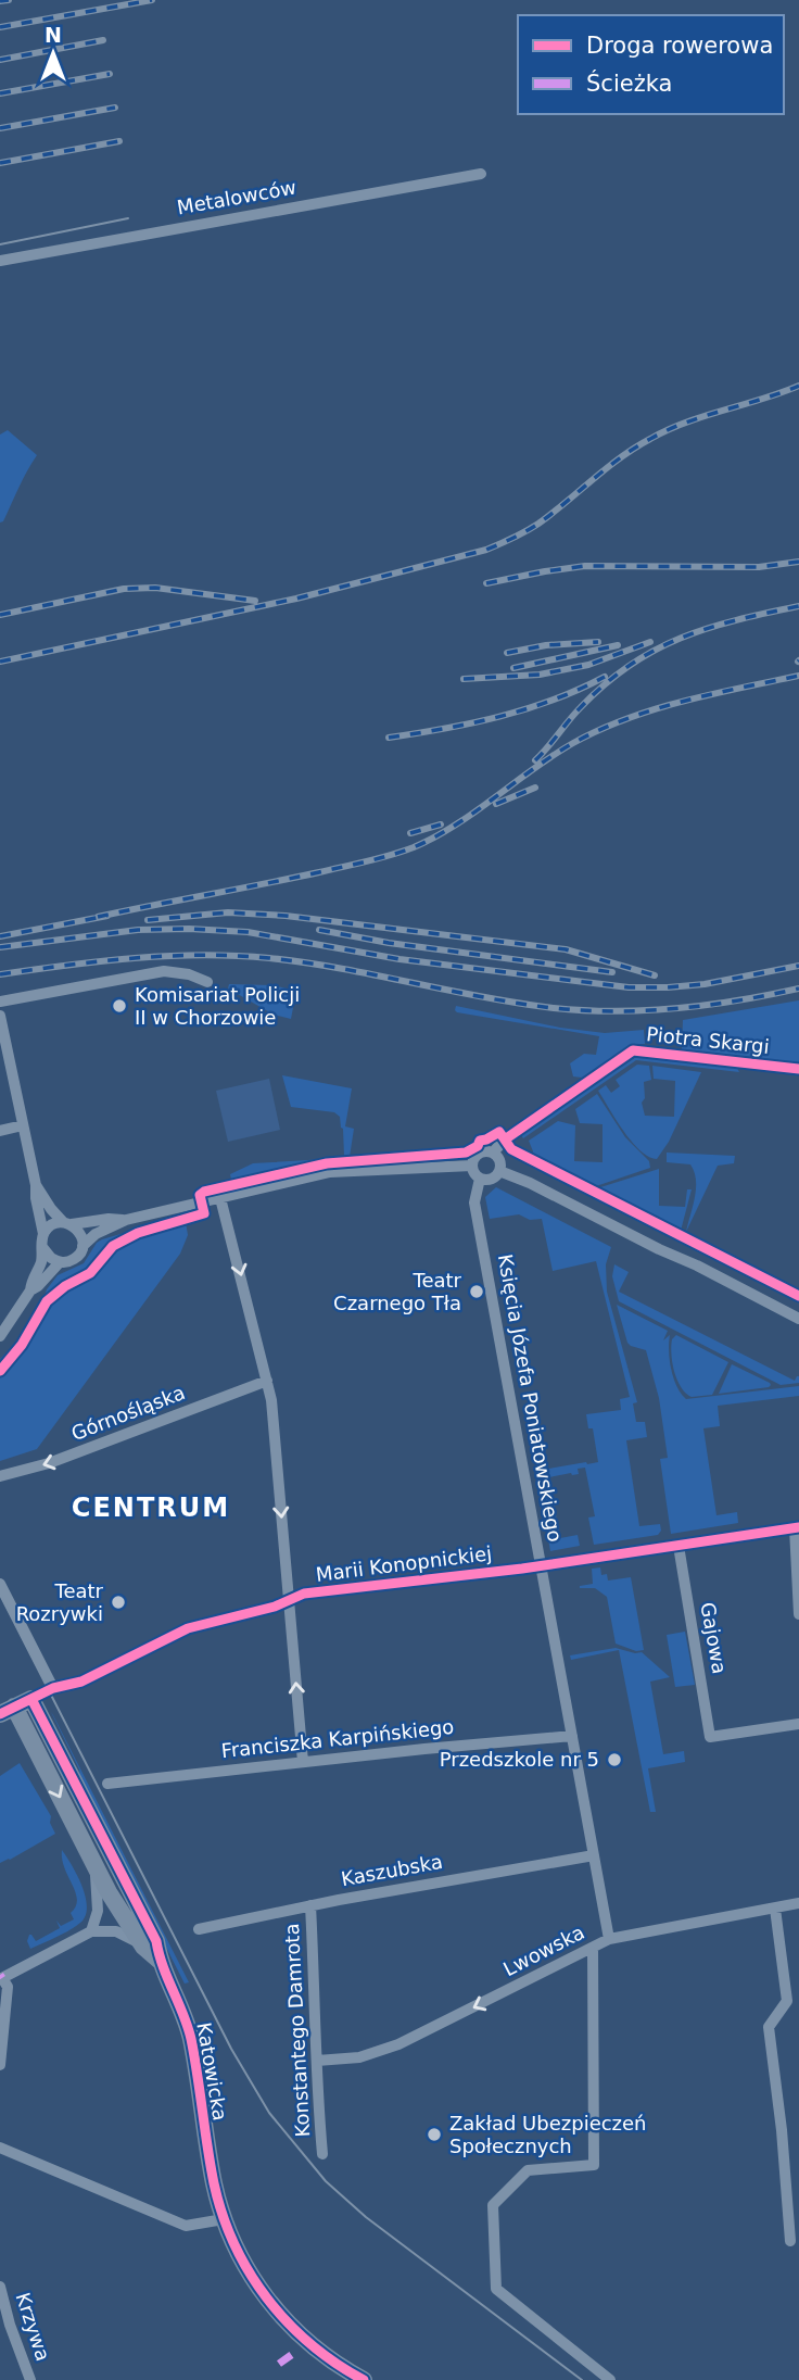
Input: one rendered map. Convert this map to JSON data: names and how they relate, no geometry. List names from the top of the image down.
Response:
{
  "streets": {
    "street": [
      "Metalowców",
      "Piotra Skargi",
      "Księcia Józefa Poniatowskiego",
      "Górnośląska",
      "Marii Konopnickiej",
      "Gajowa",
      "Franciszka Karpińskiego",
      "Kaszubska",
      "Lwowska",
      "Konstantego Damrota",
      "Katowicka",
      "Krzywa"
    ]
  },
  "crossings": [
    ["Piotra Skargi", "Księcia Józefa Poniatowskiego"],
    ["Księcia Józefa Poniatowskiego", "Marii Konopnickiej"],
    ["Księcia Józefa Poniatowskiego", "Franciszka Karpińskiego"],
    ["Księcia Józefa Poniatowskiego", "Kaszubska"],
    ["Księcia Józefa Poniatowskiego", "Lwowska"],
    ["Marii Konopnickiej", "Gajowa"],
    ["Marii Konopnickiej", "Katowicka"],
    ["Kaszubska", "Konstantego Damrota"],
    ["Lwowska", "Konstantego Damrota"]
  ],
  "one_way": ["Górnośląska", "Lwowska"],
  "districts": ["CENTRUM"],
  "places": [
    "Komisariat Policji II w Chorzowie",
    "Teatr Czarnego Tła",
    "Teatr Rozrywki",
    "Przedszkole nr 5",
    "Zakład Ubezpieczeń Społecznych"
  ],
  "legend": ["Droga rowerowa", "Ścieżka"],
  "north": "top"
}
